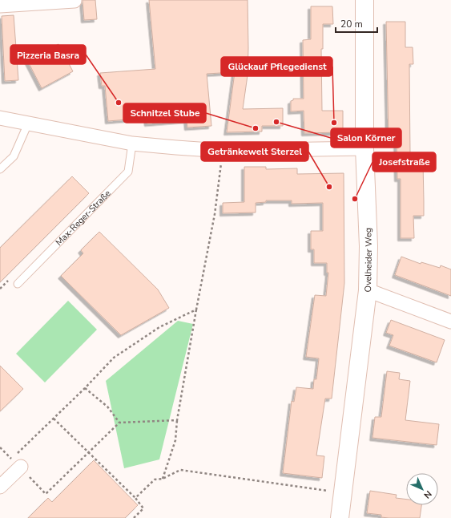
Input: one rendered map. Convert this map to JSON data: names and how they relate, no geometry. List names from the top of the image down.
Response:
{
  "streets": {
    "street": ["Ovelheider Weg"],
    "lane": ["Max-Reger-Straße"]
  },
  "places": [
    "Pizzeria Basra",
    "Salon Körner",
    "Glückauf Pflegedienst",
    "Schnitzel Stube",
    "Getränkewelt Sterzel",
    "Josefstraße"
  ],
  "scale_bar": "20 m",
  "north": "bottom right"
}
